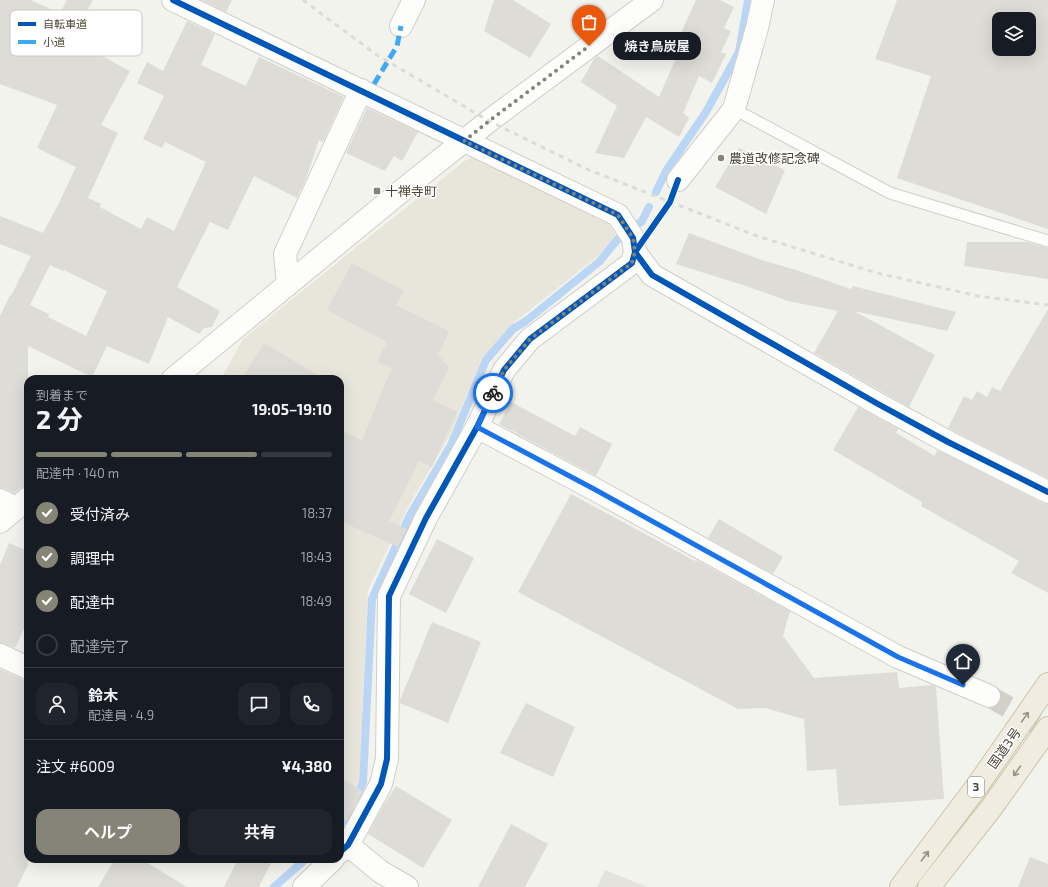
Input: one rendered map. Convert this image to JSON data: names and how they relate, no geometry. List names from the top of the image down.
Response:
{
  "streets": {
    "highway": ["国道3号", "3"]
  },
  "places": {
    "other": ["焼き鳥炭屋", "農道改修記念碑"],
    "transit": ["十禅寺町"]
  },
  "legend": ["自転車道", "小道"],
  "page": {
    "bubble": "焼き鳥炭屋",
    "heading": ["2 分", "到着まで", "19:05–19:10"],
    "panel": [
      "鈴木",
      "配達員 · 4.9",
      "注文 #6009",
      "¥4,380"
    ],
    "bar": "配達中 · 140 m",
    "list": [
      ["受付済み", "18:37"],
      ["調理中", "18:43"],
      ["配達中", "18:49"],
      "配達完了"
    ],
    "buttons": ["ヘルプ", "共有"]
  }
}
